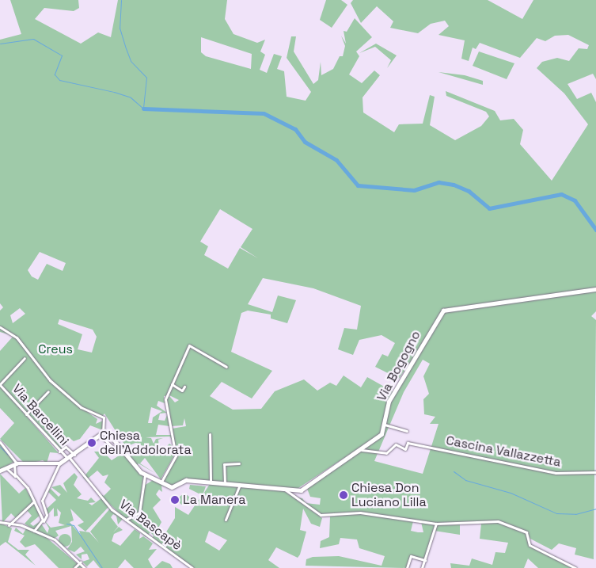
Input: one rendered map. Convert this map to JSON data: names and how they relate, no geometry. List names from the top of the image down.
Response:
{
  "streets": {
    "main road": ["Via Bogogno"],
    "street": ["Via Barcellini", "Cascina Vallazzetta", "Via Bascapè"]
  },
  "crossings": [
    ["Via Bogogno", "Cascina Vallazzetta"],
    ["Via Barcellini", "Via Bascapè"]
  ],
  "parks": ["Creus"],
  "places": ["Chiesa dell'Addolorata", "Chiesa Don Luciano Lilla", "La Manera"]
}
